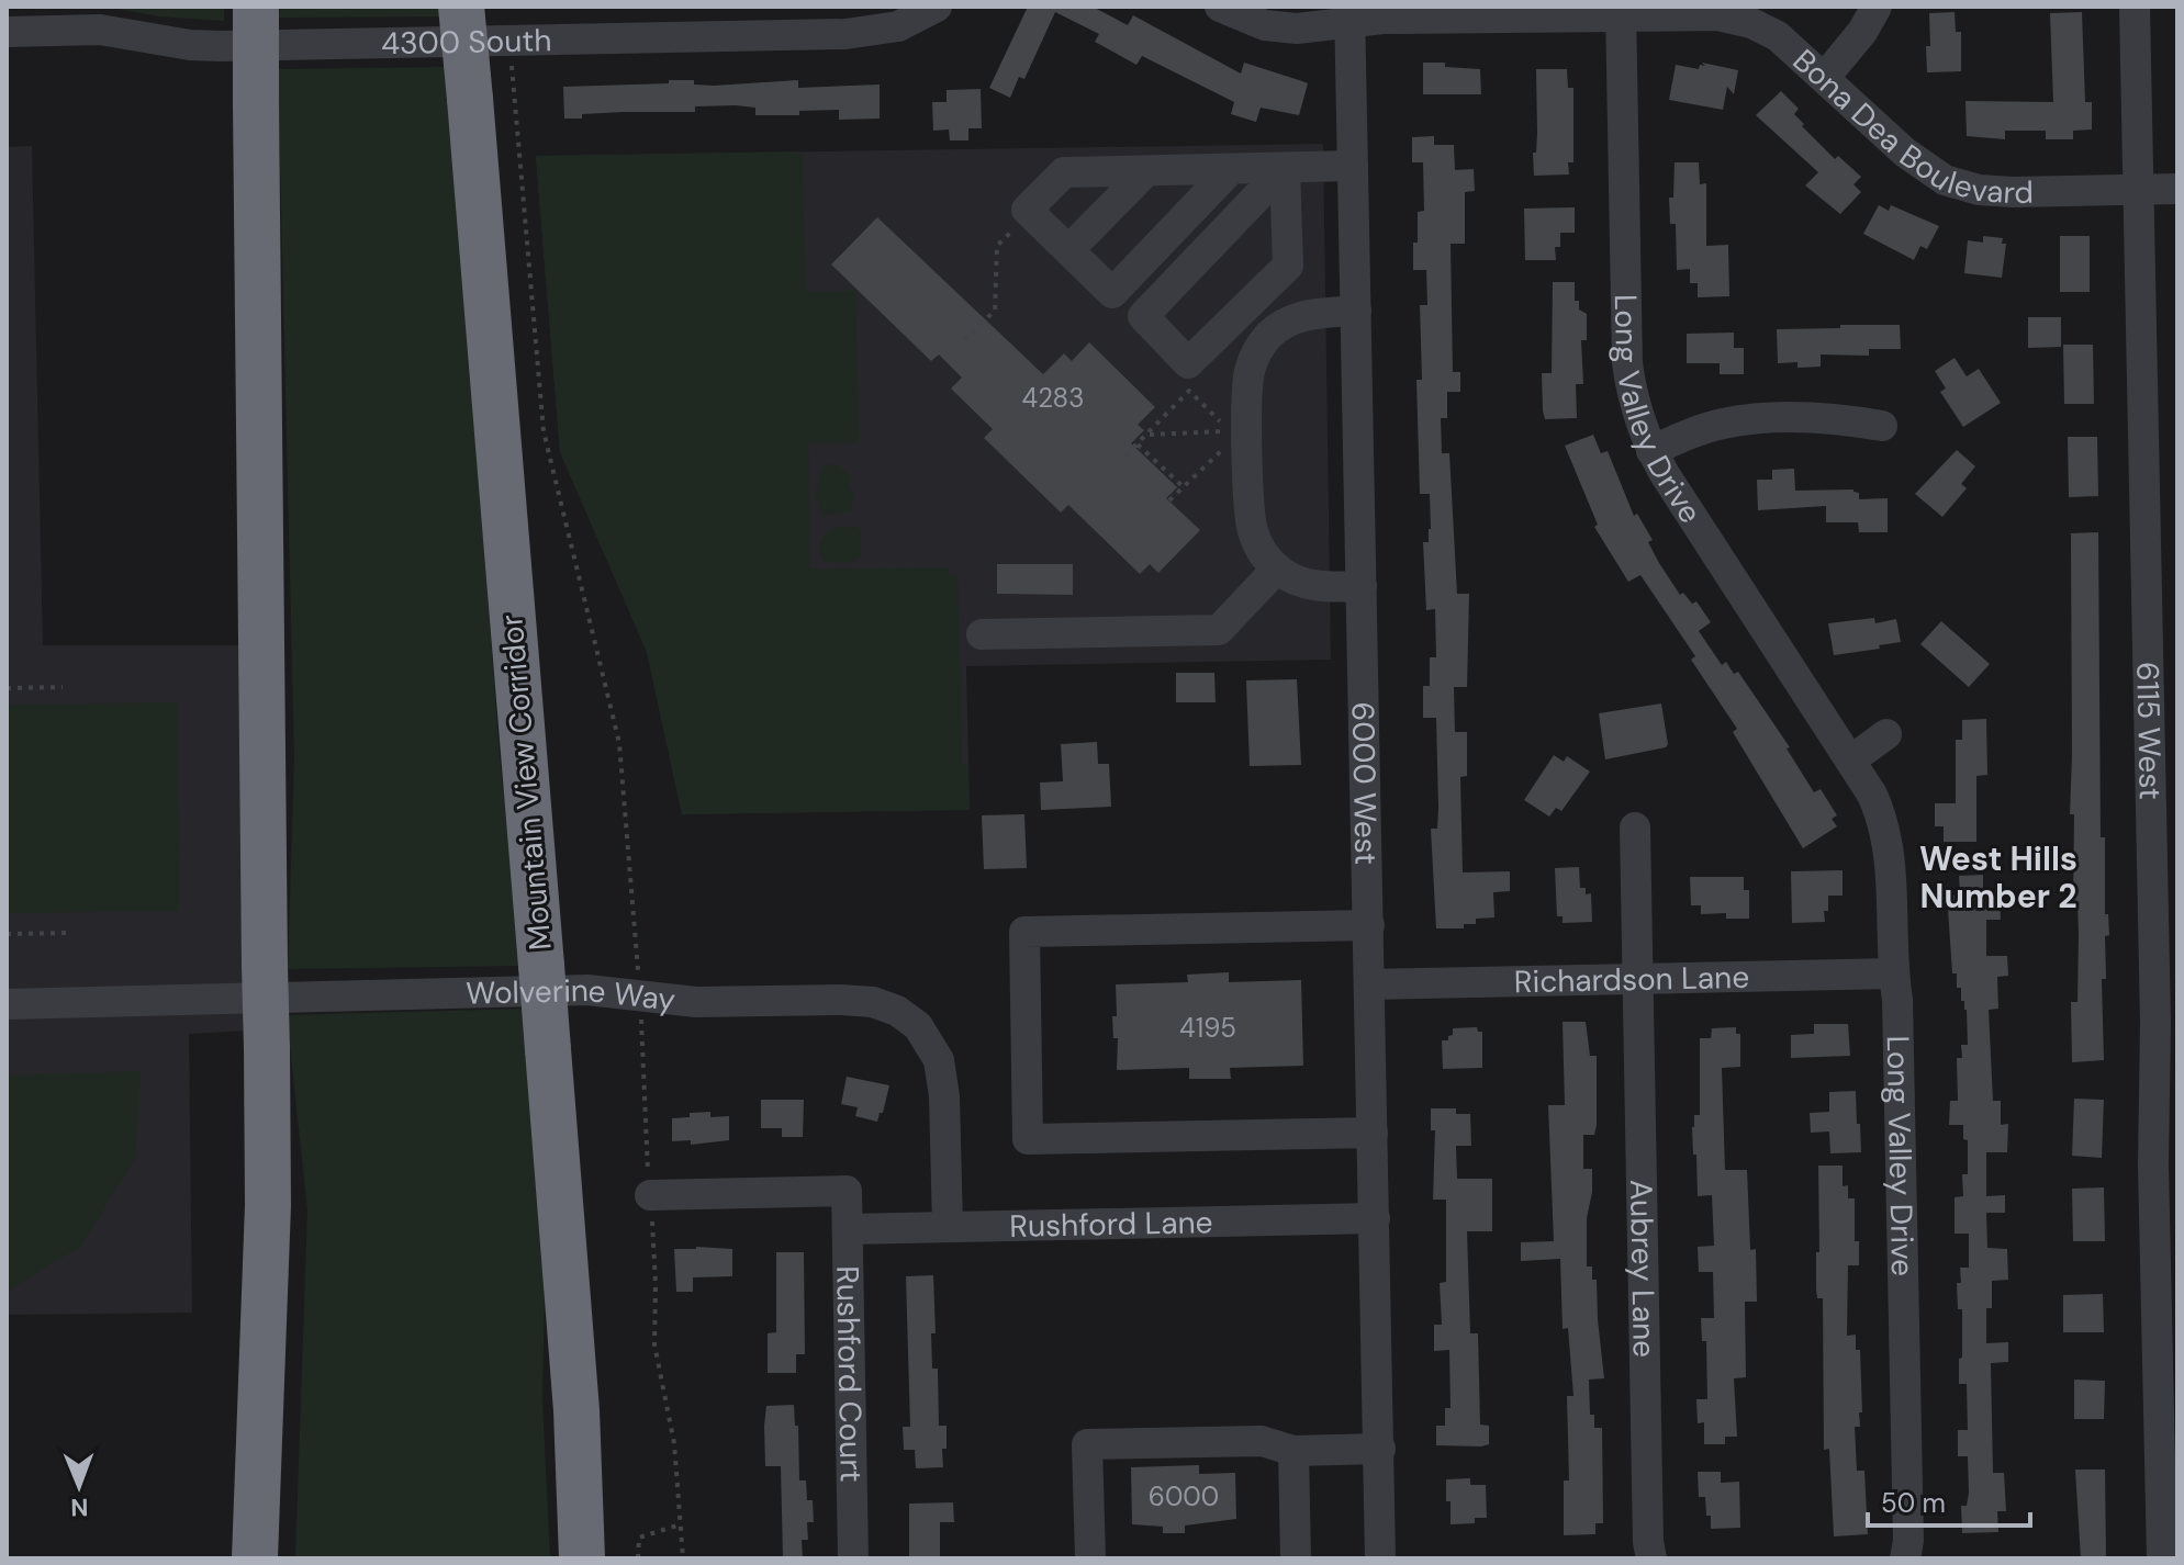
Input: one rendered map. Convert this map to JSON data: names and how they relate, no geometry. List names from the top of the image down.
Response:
{
  "streets": {
    "highway": ["Mountain View Corridor"],
    "street": [
      "4300 South",
      "Bona Dea Boulevard",
      "Long Valley Drive",
      "6115 West",
      "6000 West",
      "Richardson Lane",
      "Wolverine Way",
      "Rushford Lane",
      "Aubrey Lane",
      "Rushford Court"
    ]
  },
  "crossings": [
    ["Bona Dea Boulevard", "Long Valley Drive"],
    ["Bona Dea Boulevard", "6115 West"],
    ["Bona Dea Boulevard", "6000 West"],
    ["Long Valley Drive", "Richardson Lane"],
    ["6000 West", "Richardson Lane"],
    ["6000 West", "Rushford Lane"],
    ["Richardson Lane", "Aubrey Lane"],
    ["Wolverine Way", "Rushford Lane"],
    ["Rushford Lane", "Rushford Court"]
  ],
  "districts": ["West Hills Number 2"],
  "house_numbers": ["4283", "4195", "6000"],
  "scale_bar": "50 m",
  "north": "bottom"
}
